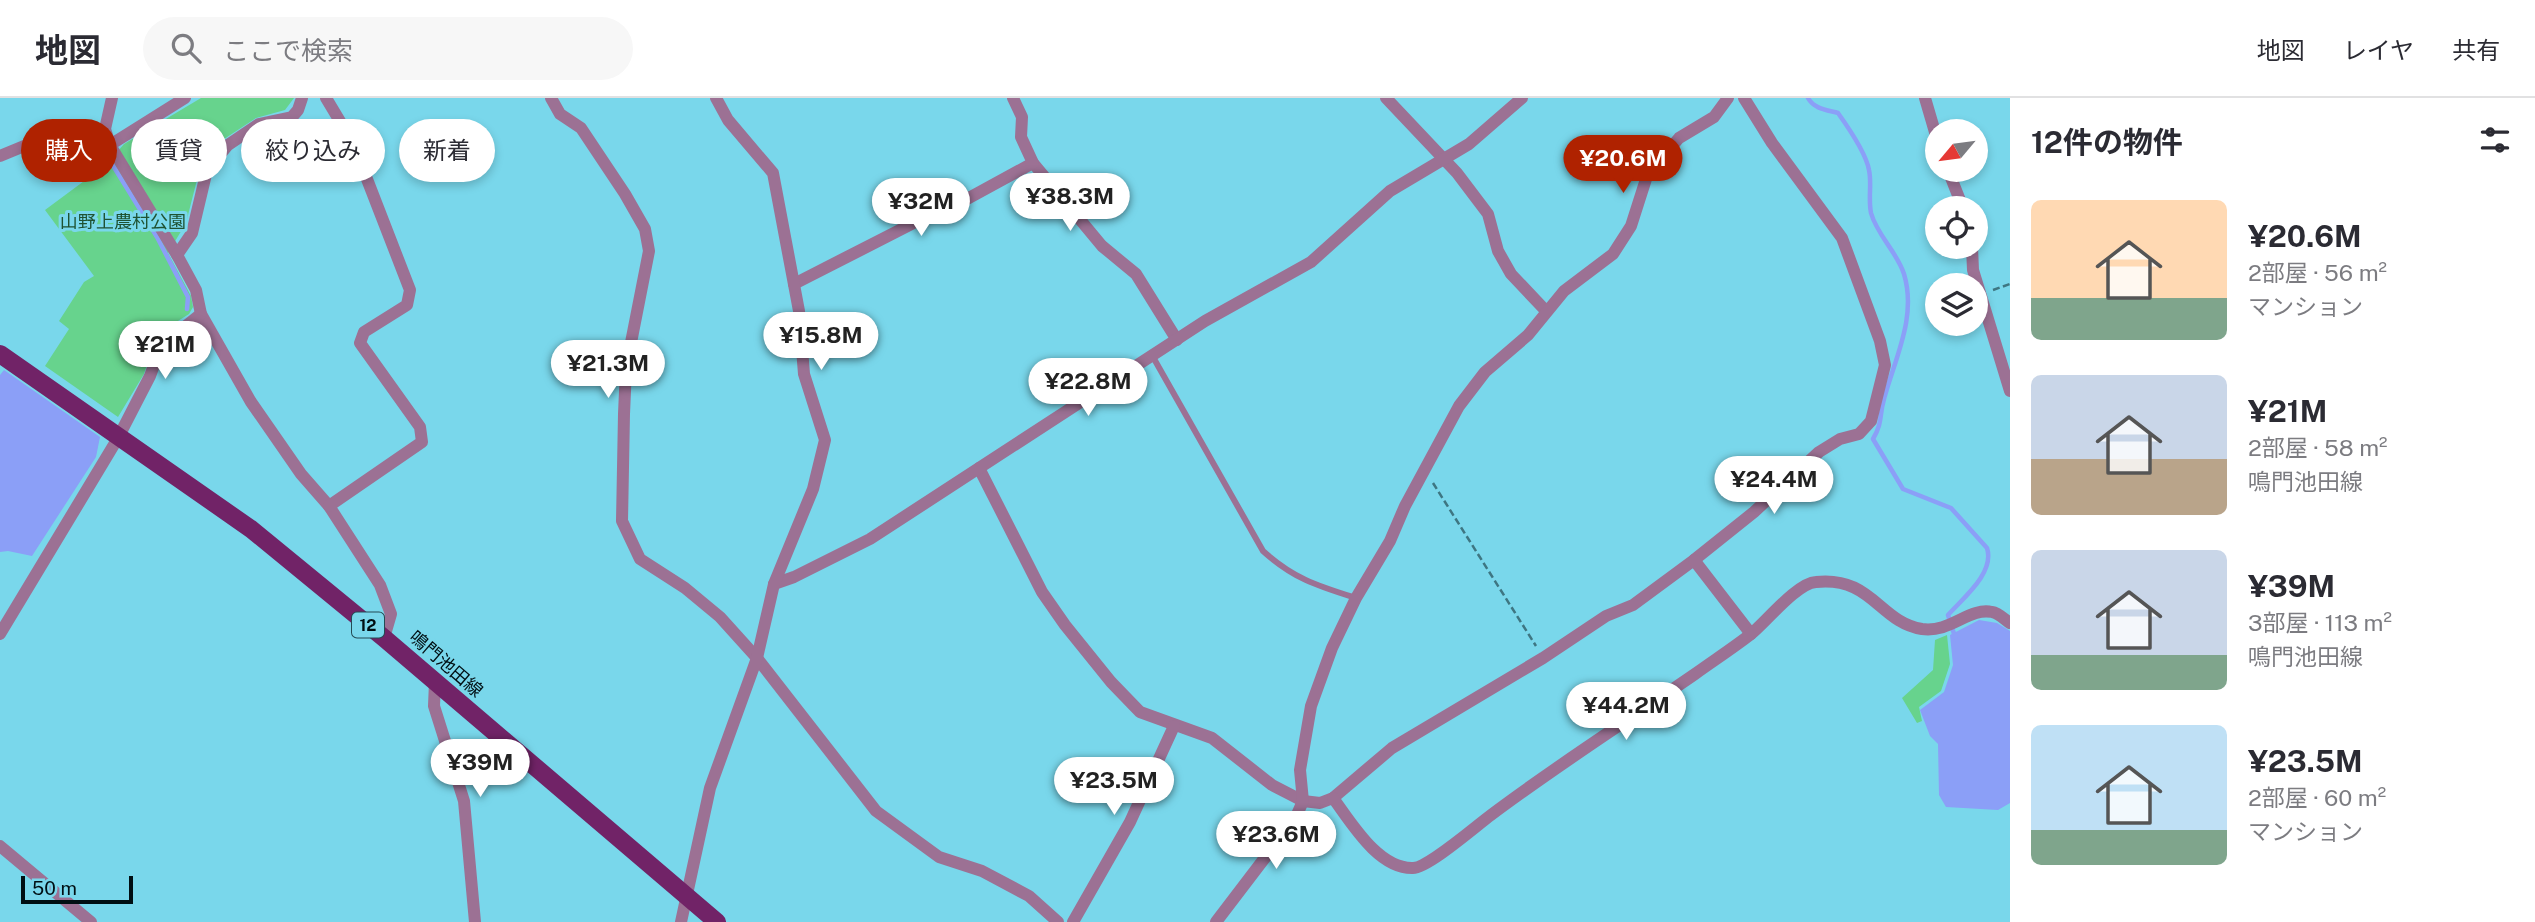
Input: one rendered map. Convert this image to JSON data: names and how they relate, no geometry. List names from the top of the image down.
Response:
{
  "streets": {
    "main road": ["12", "鳴門池田線"]
  },
  "parks": ["山野上農村公園"],
  "scale_bar": "50 m",
  "north": "bottom left",
  "page": {
    "header": "地図",
    "search": "ここで検索",
    "nav": ["地図", "レイヤ", "共有"],
    "heading": "12件の物件",
    "chip": [
      "購入",
      "賃貸",
      "絞り込み",
      "新着"
    ],
    "price": [
      "¥20.6M",
      "¥38.3M",
      "¥32M",
      "¥15.8M",
      "¥21M",
      "¥21.3M",
      "¥22.8M",
      "¥24.4M",
      "¥44.2M",
      "¥39M",
      "¥23.5M",
      "¥23.6M"
    ],
    "list": [
      {
        "name": "¥20.6M",
        "note": "2部屋 · 56 m² · マンション"
      },
      {
        "name": "¥21M",
        "note": "2部屋 · 58 m² · 鳴門池田線"
      },
      {
        "name": "¥39M",
        "note": "3部屋 · 113 m² · 鳴門池田線"
      },
      {
        "name": "¥23.5M",
        "note": "2部屋 · 60 m² · マンション"
      }
    ],
    "scale": "50 m"
  }
}
